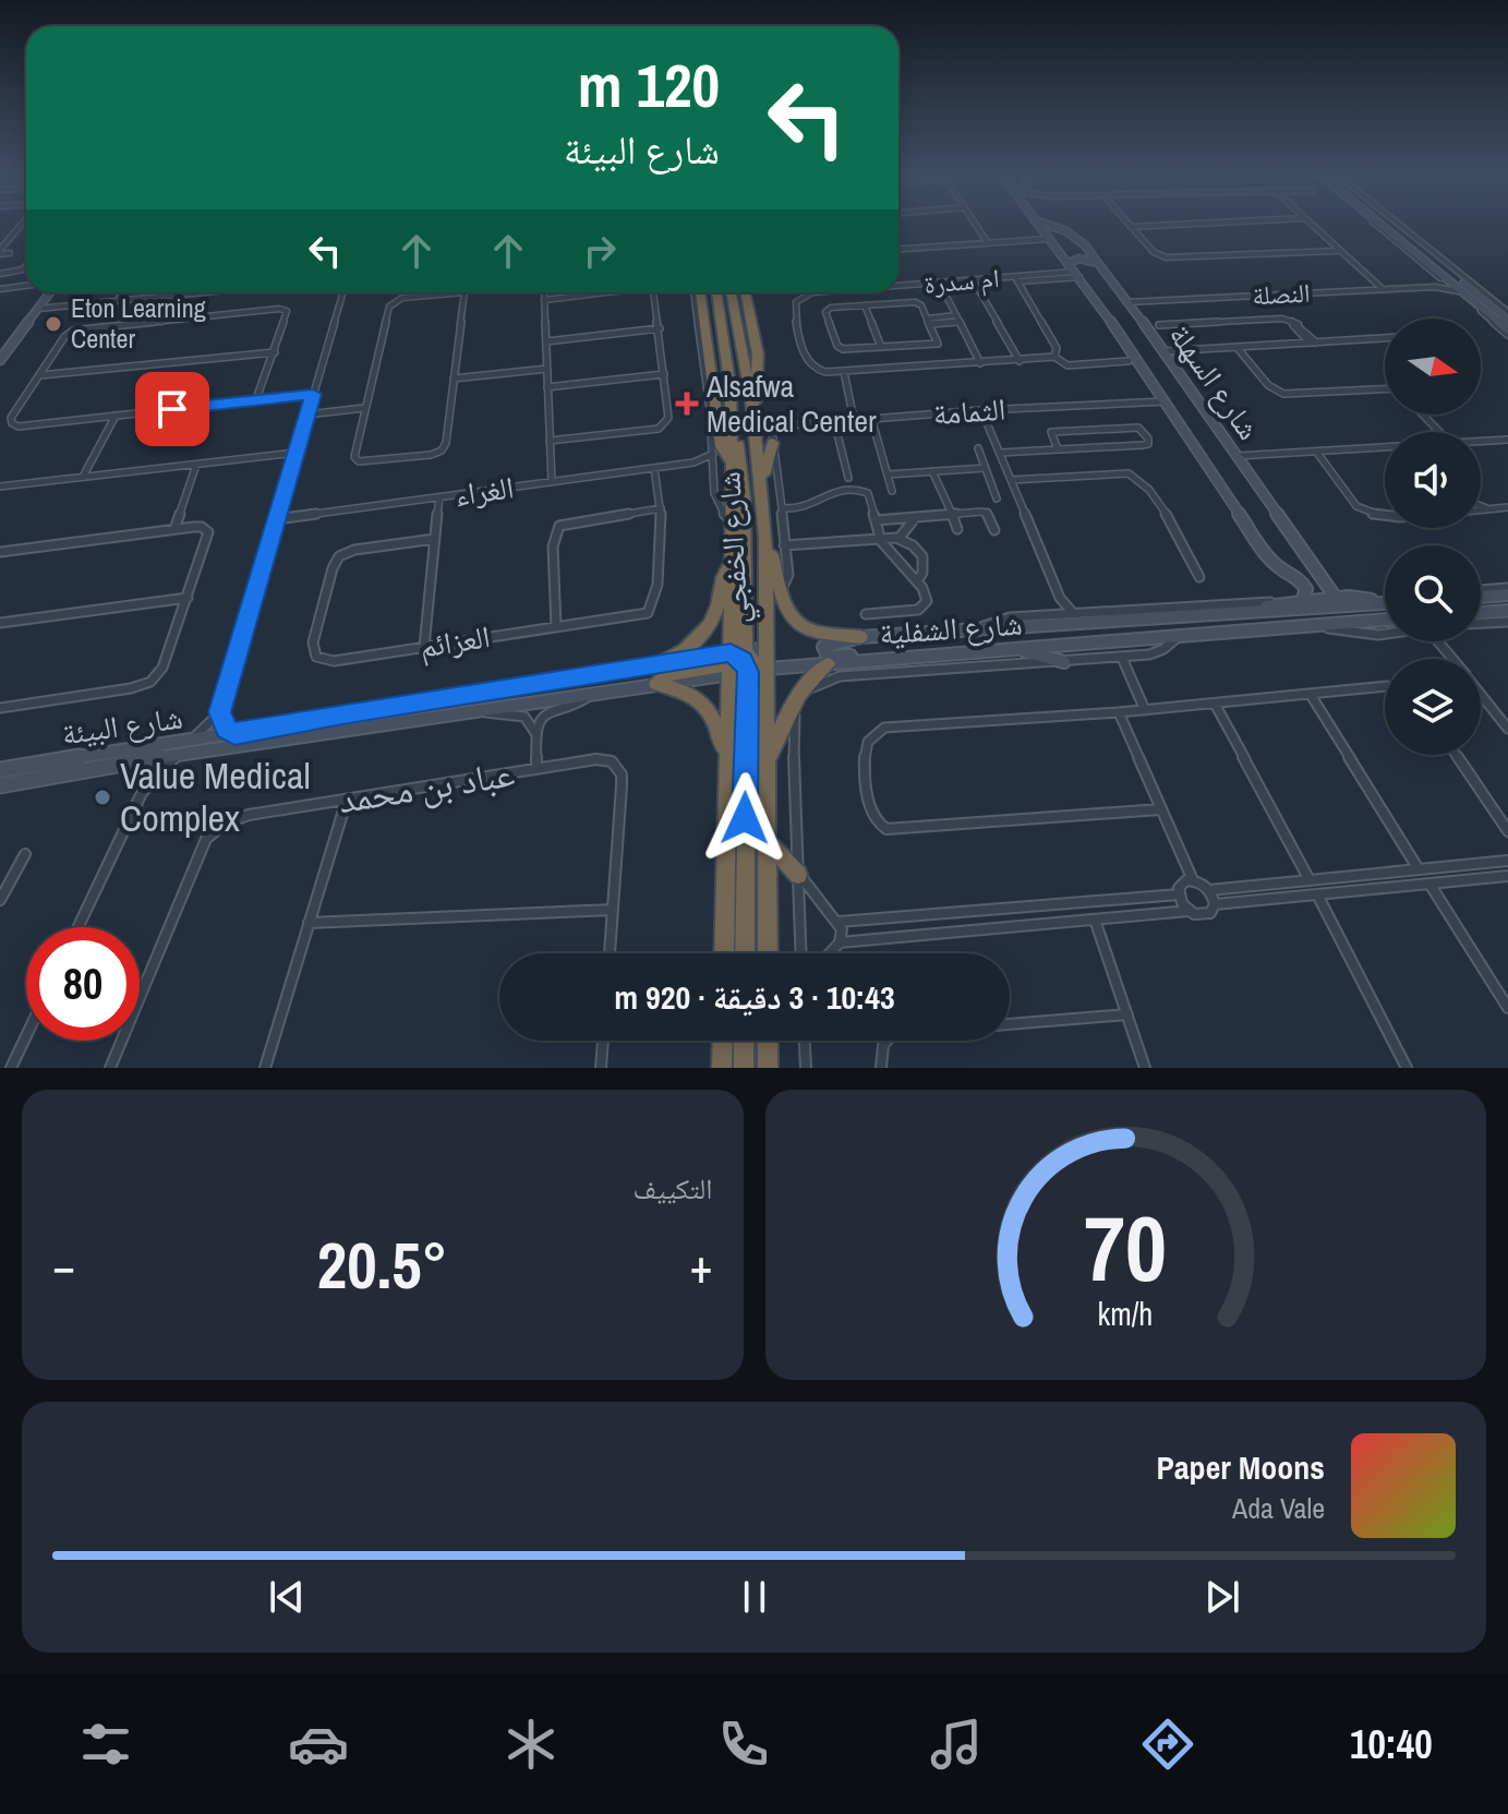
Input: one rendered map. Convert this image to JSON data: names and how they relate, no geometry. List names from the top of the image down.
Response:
{
  "streets": {
    "highway": ["شارع الخفجي"],
    "street": [
      "ام سدرة",
      "النصلة",
      "شارع السهلة",
      "الثمامة",
      "الغراء",
      "شارع الشفلية",
      "العزائم",
      "شارع البيئة",
      "عباد بن محمد"
    ]
  },
  "crossings": [
    ["ام سدرة", "شارع السهلة"],
    ["النصلة", "شارع السهلة"],
    ["شارع السهلة", "الثمامة"],
    ["الثمامة", "شارع الخفجي"],
    ["الغراء", "شارع الخفجي"],
    ["الغراء", "العزائم"],
    ["شارع الخفجي", "شارع الشفلية"],
    ["شارع الخفجي", "شارع البيئة"],
    ["شارع البيئة", "عباد بن محمد"]
  ],
  "places": {
    "other": ["Eton Learning Center", "Value Medical Complex"],
    "health": ["Alsafwa Medical Center"]
  },
  "north": "right",
  "page": {
    "turn": ["120 m", "شارع البيئة"],
    "limit": "80",
    "trip": "10:43 · 3 دقيقة · 920 m",
    "tile": "التكييف",
    "heat": ["−", "20.5°", "+"],
    "song": ["Paper Moons", "Ada Vale"],
    "tabs": "10:40",
    "gauge": ["70", "km/h"]
  }
}
